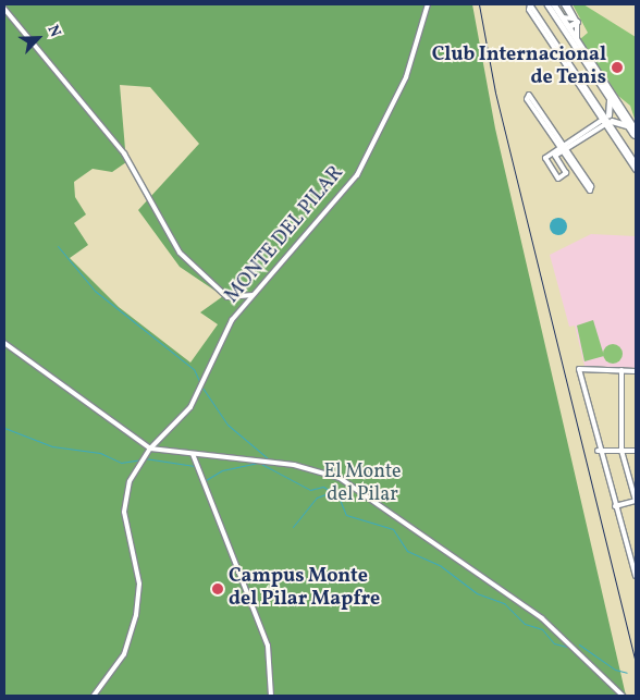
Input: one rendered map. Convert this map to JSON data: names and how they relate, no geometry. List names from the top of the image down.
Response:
{
  "streets": {
    "street": ["MONTE DEL PILAR"]
  },
  "parks": ["El Monte del Pilar"],
  "places": ["Club Internacional de Tenis", "Campus Monte del Pilar Mapfre"],
  "north": "top right"
}
